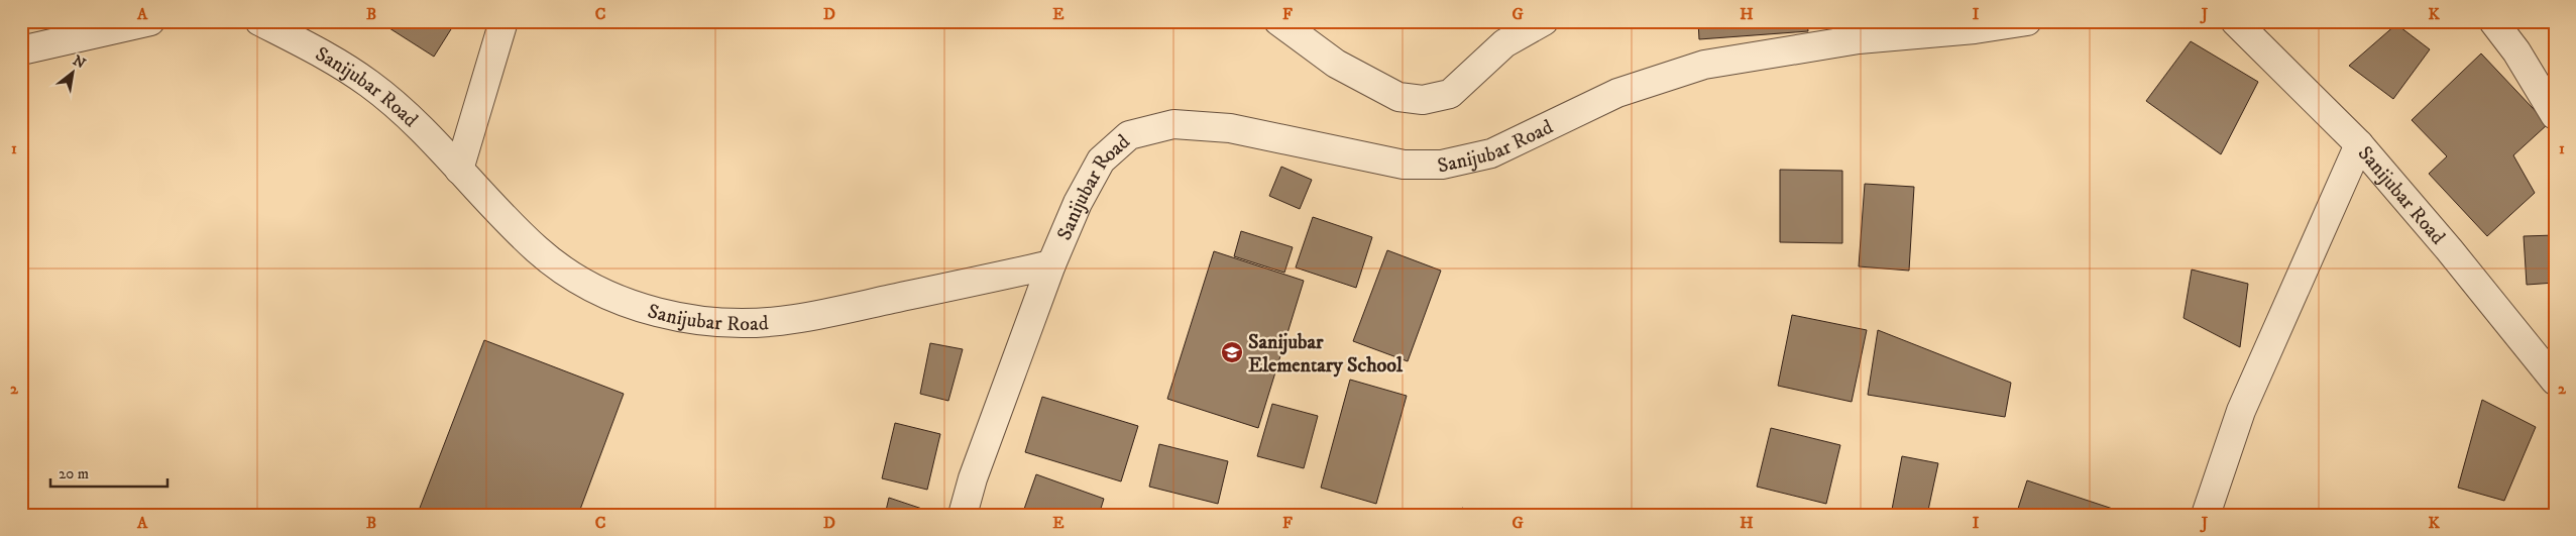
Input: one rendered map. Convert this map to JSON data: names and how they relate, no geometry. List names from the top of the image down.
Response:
{
  "streets": {
    "street": ["Sanijubar Road"]
  },
  "places": {
    "school or university": ["Sanijubar Elementary School"]
  },
  "scale_bar": "20 m",
  "north": "top right",
  "grid": {
    "columns": [
      "A",
      "B",
      "C",
      "D",
      "E",
      "F",
      "G",
      "H",
      "I",
      "J",
      "K"
    ],
    "rows": ["1", "2"]
  }
}
